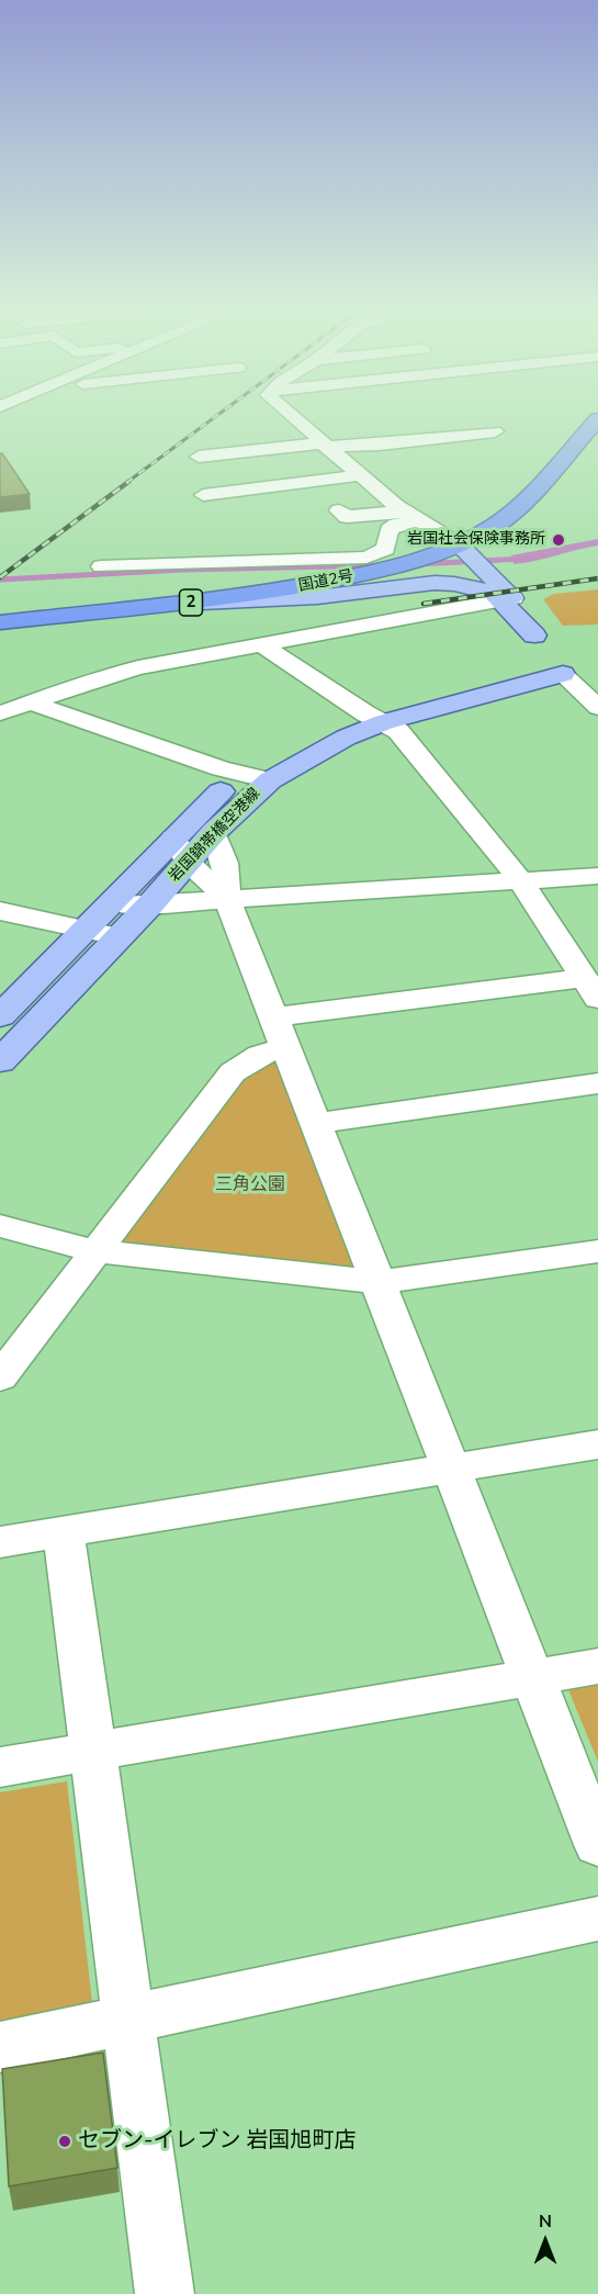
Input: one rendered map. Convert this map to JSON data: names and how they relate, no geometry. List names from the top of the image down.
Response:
{
  "streets": {
    "highway": ["国道2号", "2"],
    "main road": ["岩国錦帯橋空港線"]
  },
  "parks": ["三角公園"],
  "places": ["岩国社会保険事務所", "セブン-イレブン 岩国旭町店"],
  "north": "top"
}
